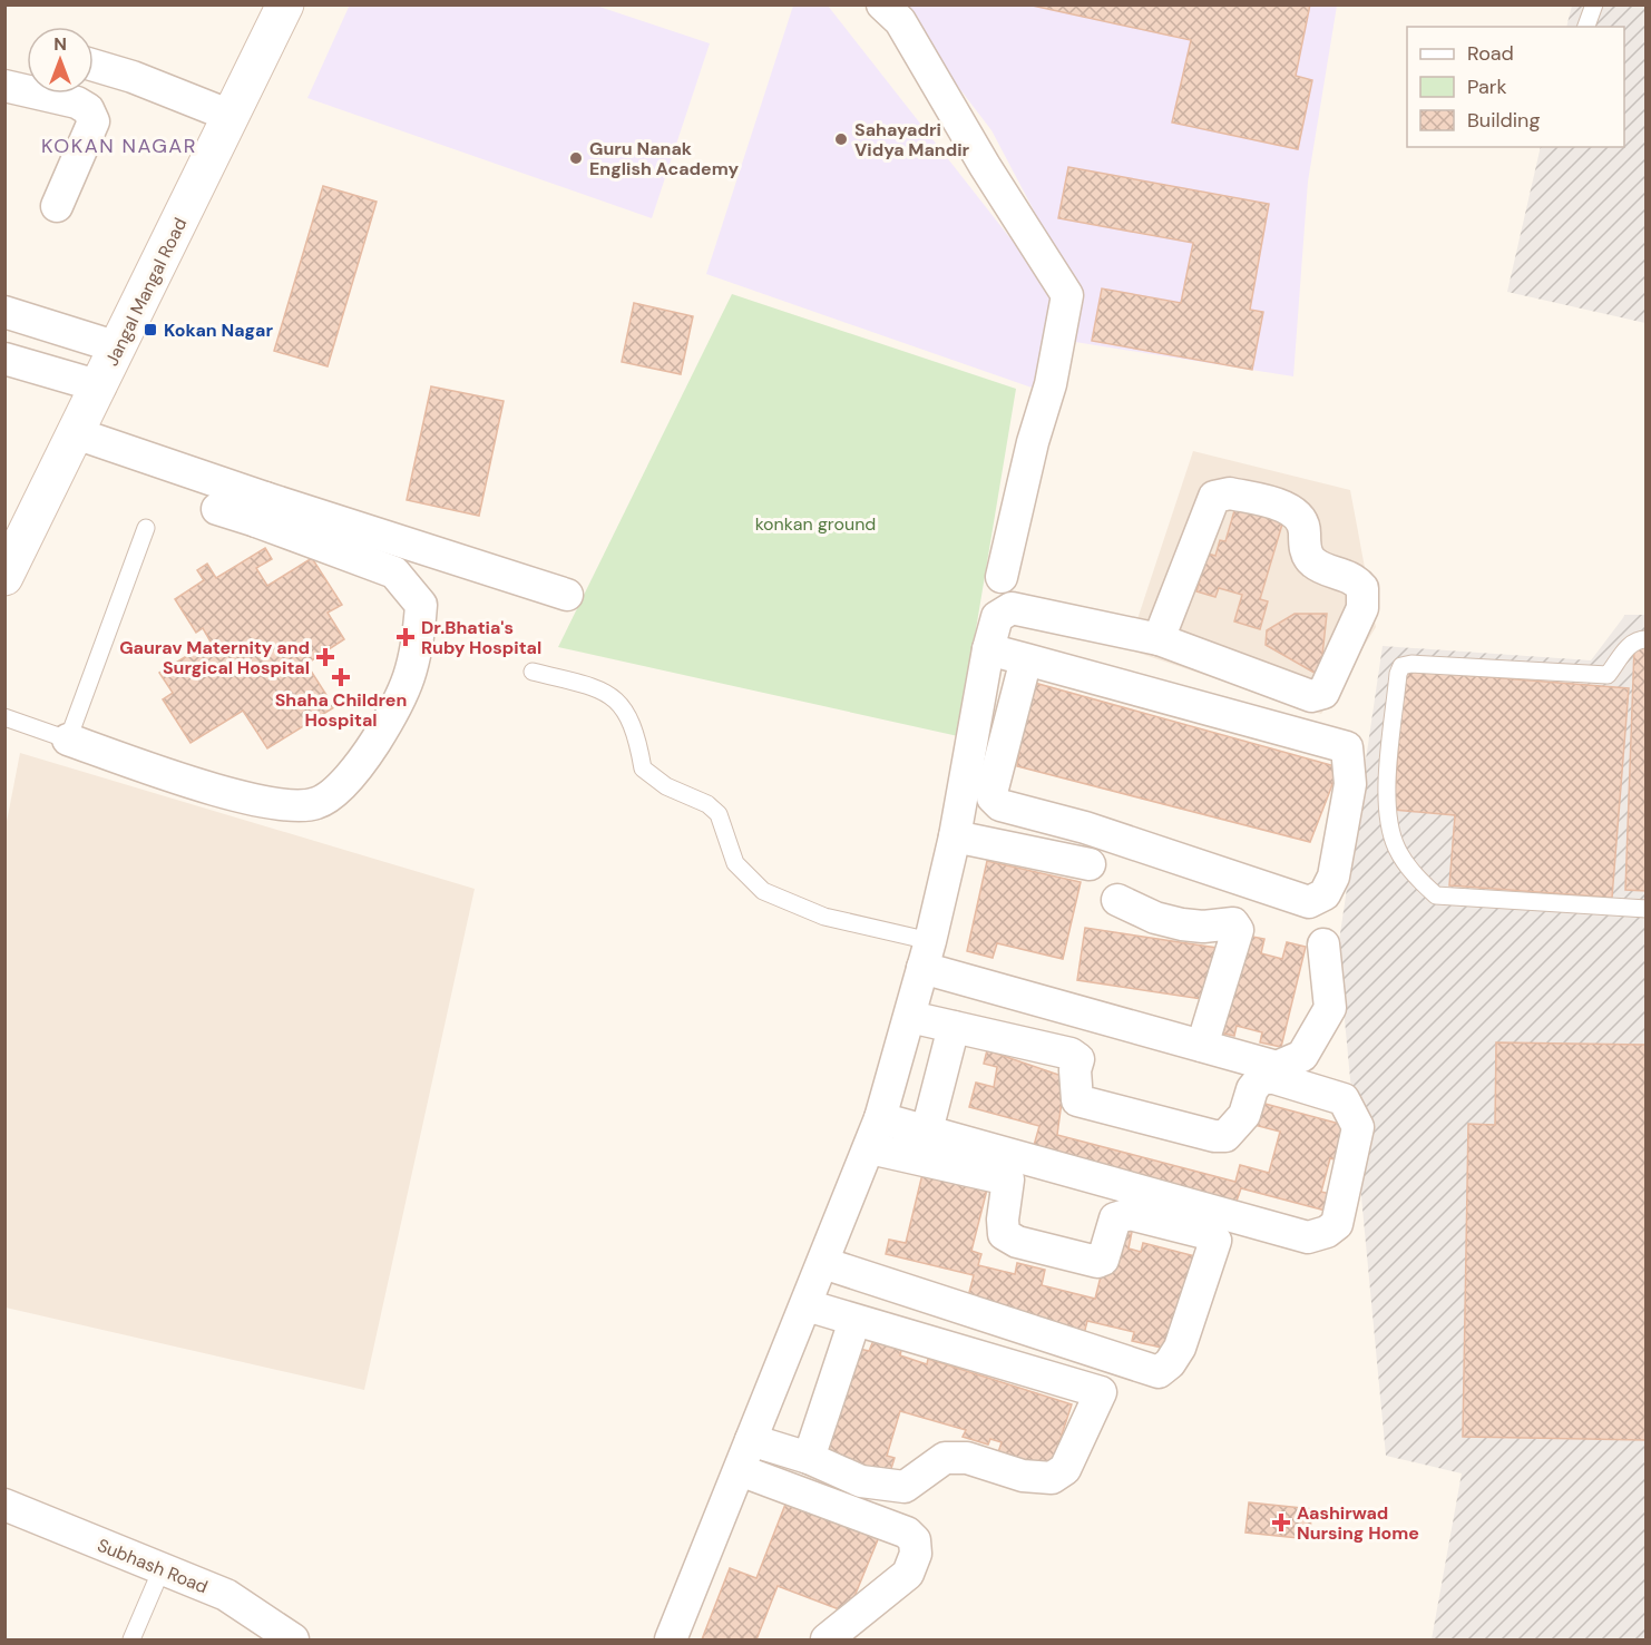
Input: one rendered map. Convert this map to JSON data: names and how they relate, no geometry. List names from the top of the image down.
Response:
{
  "streets": {
    "main road": ["Jangal Mangal Road"],
    "street": ["Subhash Road"]
  },
  "districts": ["KOKAN NAGAR"],
  "parks": ["konkan ground"],
  "places": {
    "other": ["Sahayadri Vidya Mandir", "Guru Nanak English Academy"],
    "transit": ["Kokan Nagar"],
    "health": [
      "Dr.Bhatia's Ruby Hospital",
      "Gaurav Maternity and Surgical Hospital",
      "Shaha Children Hospital",
      "Aashirwad Nursing Home"
    ]
  },
  "legend": ["Road", "Park", "Building"],
  "north": "top"
}
